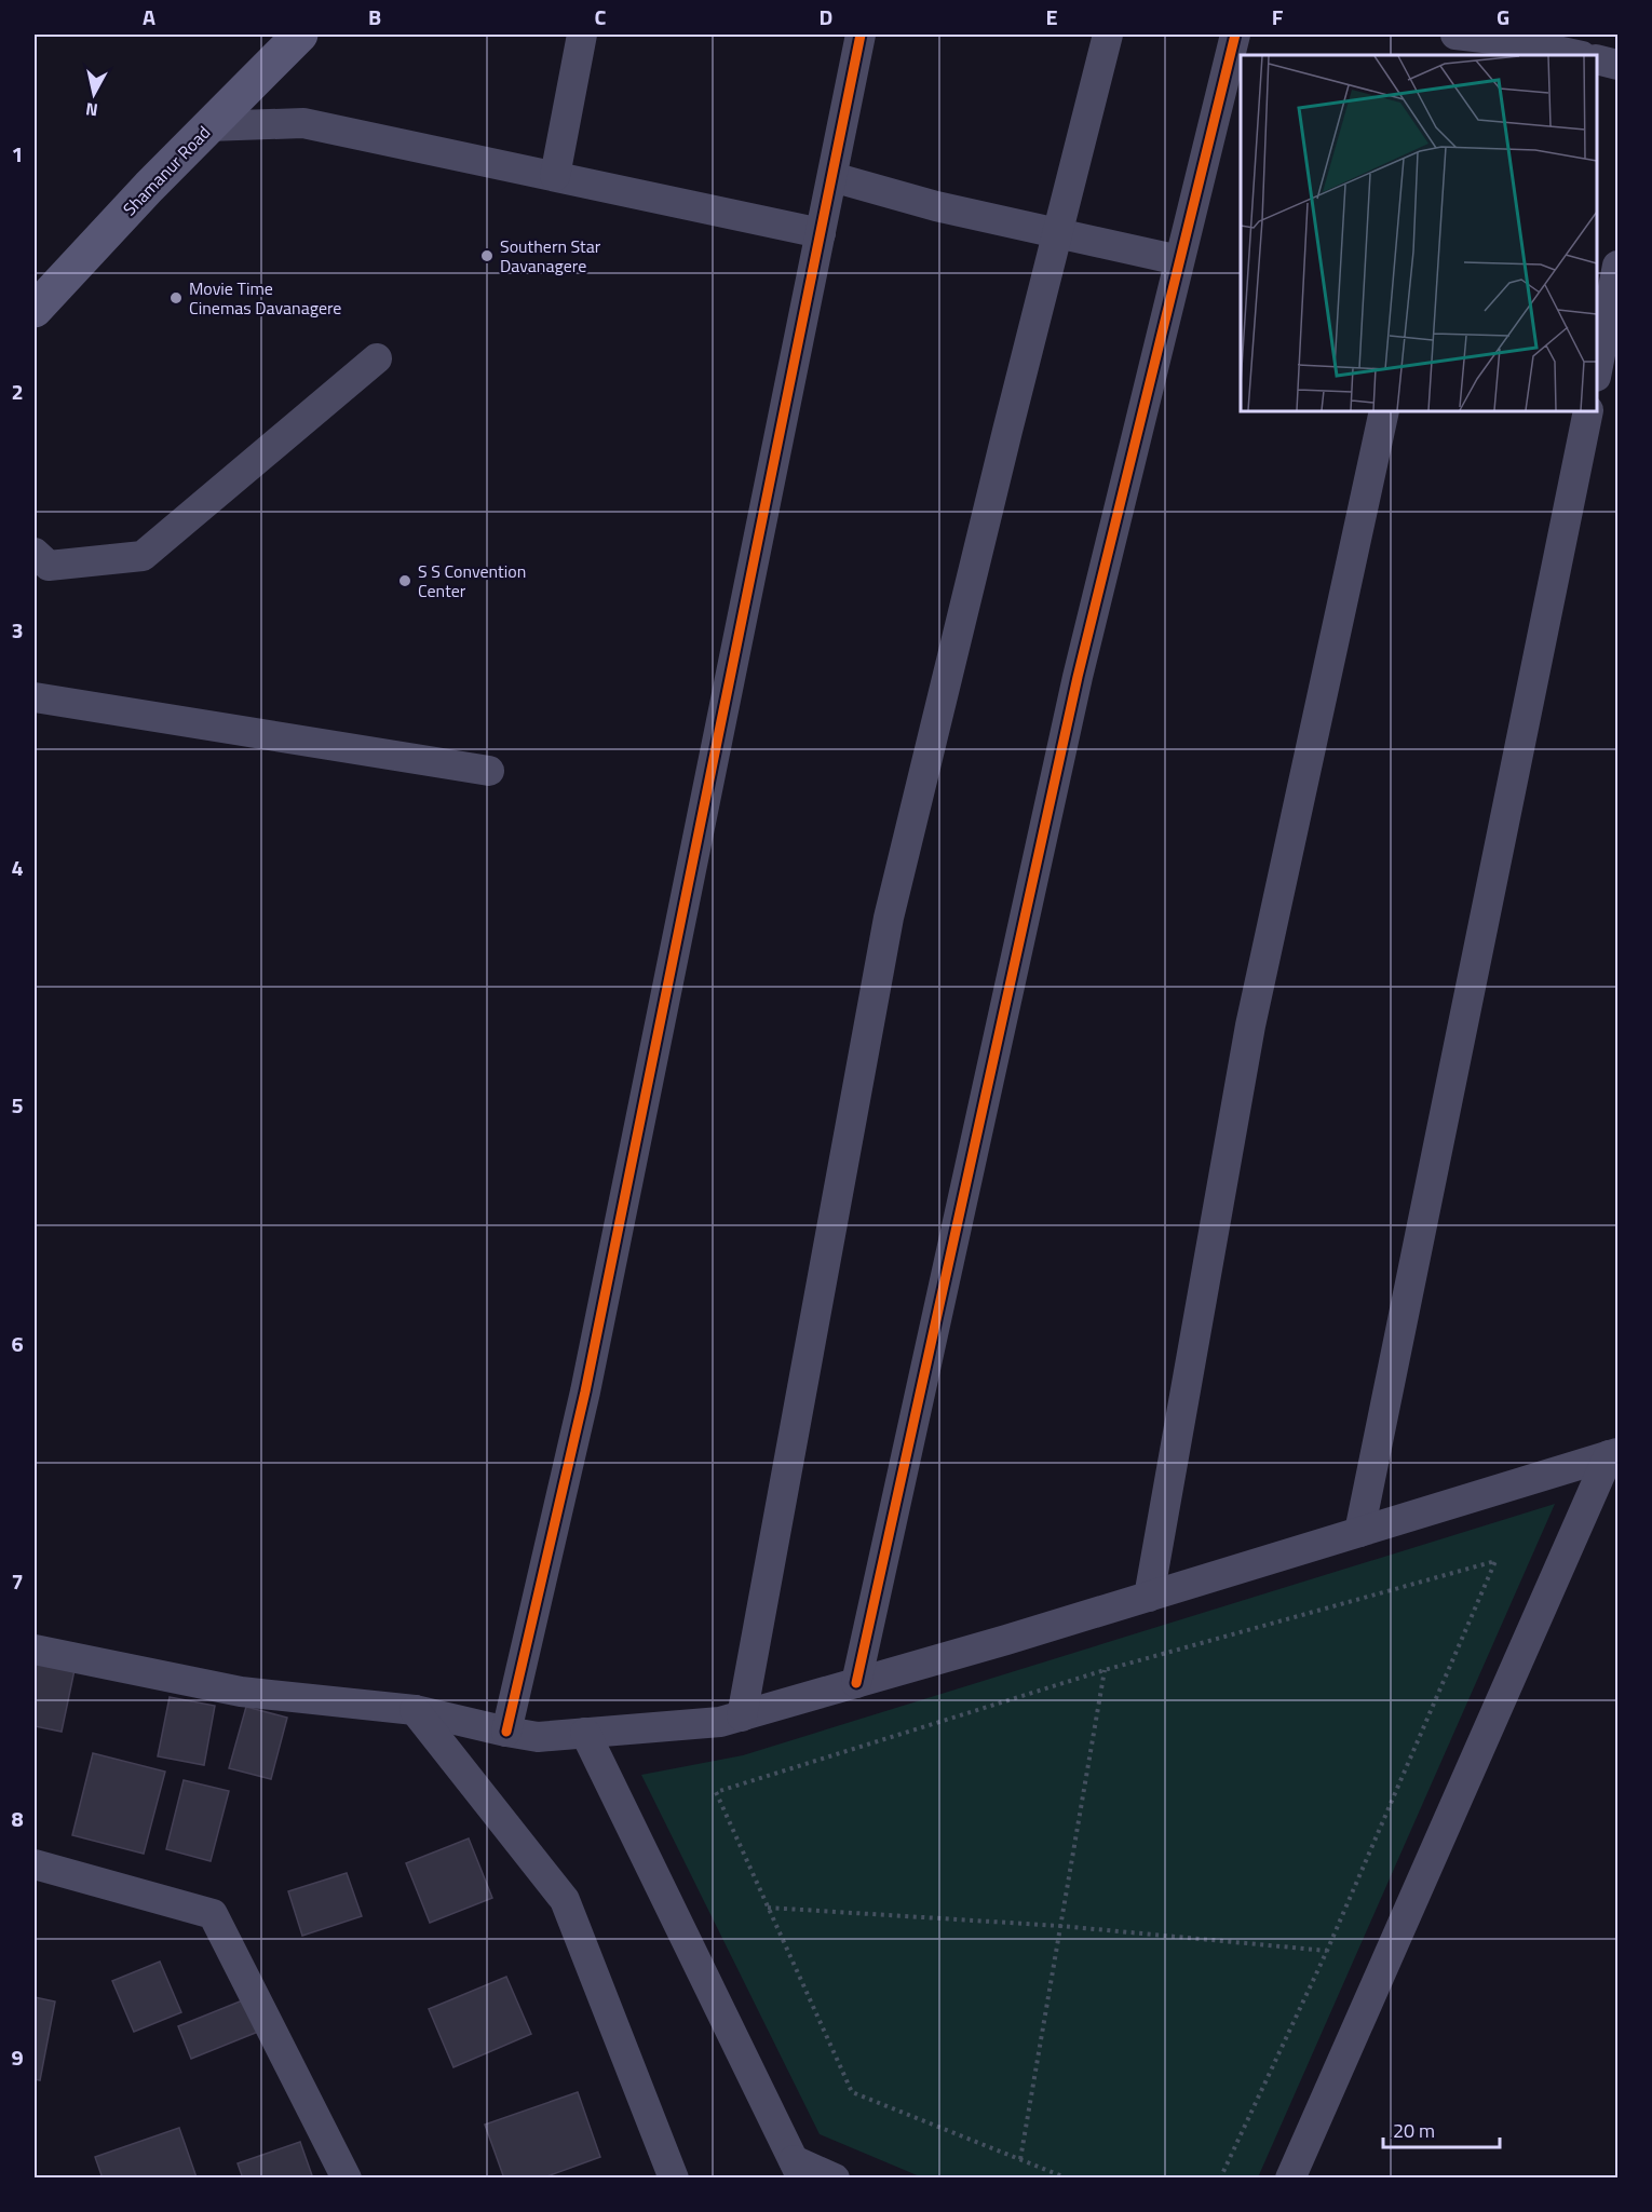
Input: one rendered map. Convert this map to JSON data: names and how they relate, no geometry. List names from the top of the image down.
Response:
{
  "streets": {
    "main road": ["Shamanur Road"]
  },
  "places": ["Southern Star Davanagere", "Movie Time Cinemas Davanagere", "S S Convention Center"],
  "scale_bar": "20 m",
  "north": "bottom",
  "grid": {
    "columns": [
      "A",
      "B",
      "C",
      "D",
      "E",
      "F",
      "G"
    ],
    "rows": [
      "1",
      "2",
      "3",
      "4",
      "5",
      "6",
      "7",
      "8",
      "9"
    ]
  }
}
